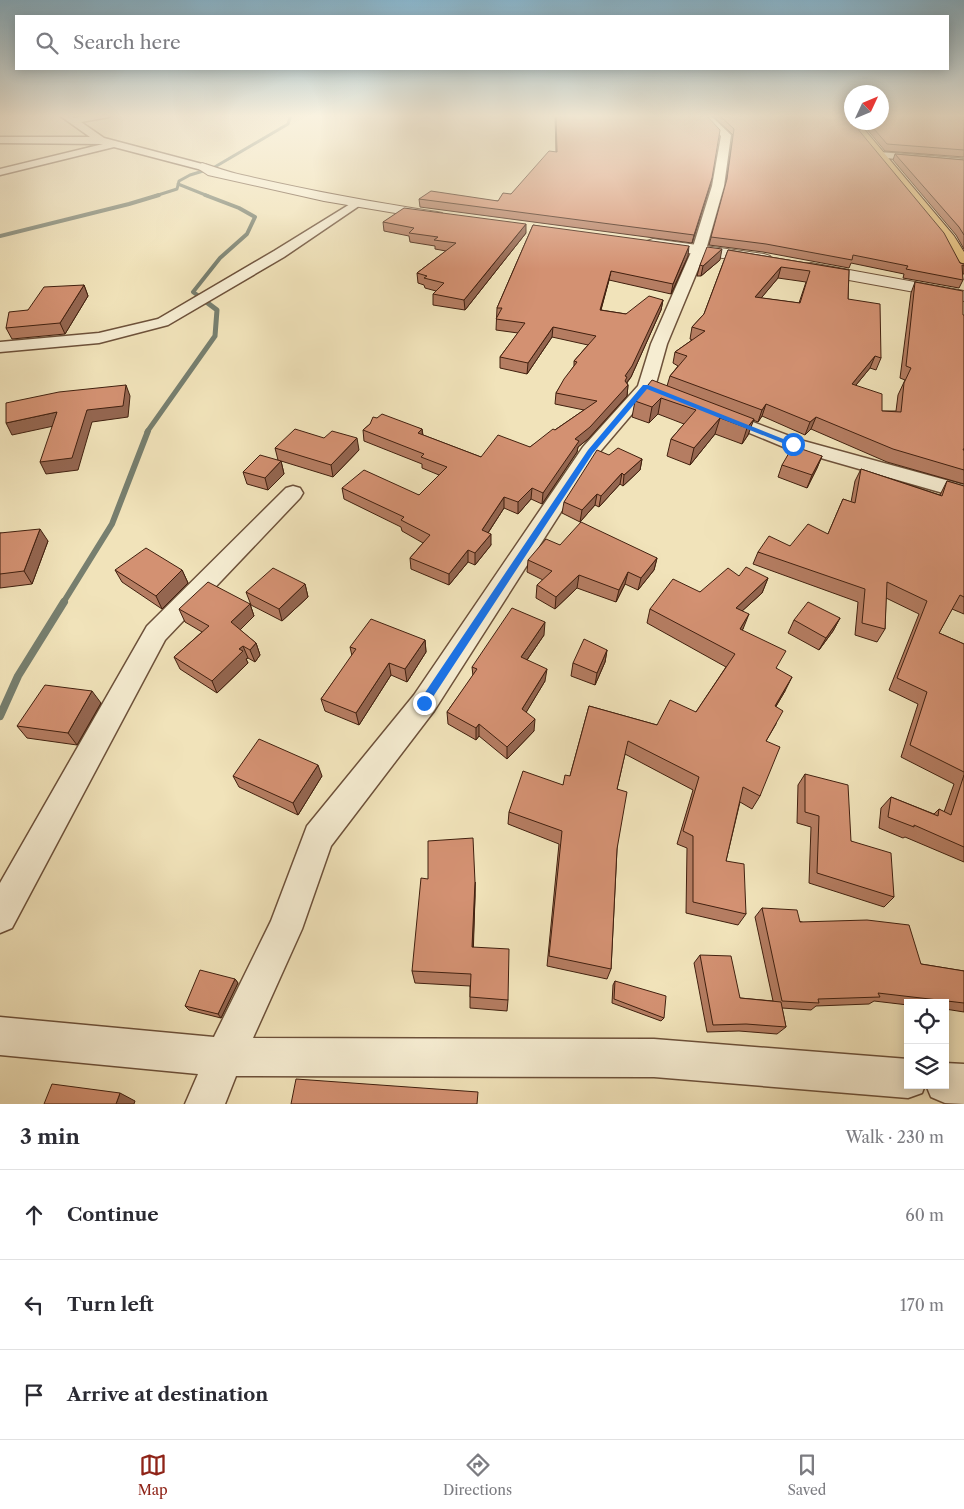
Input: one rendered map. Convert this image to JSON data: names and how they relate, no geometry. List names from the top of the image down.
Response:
{
  "north": "top right",
  "page": {
    "search": "Search here",
    "heading": ["3 min", "Walk · 230 m"],
    "list": [
      ["Continue", "60 m"],
      ["Turn left", "170 m"],
      "Arrive at destination"
    ],
    "nav": ["Map", "Directions", "Saved"]
  }
}
